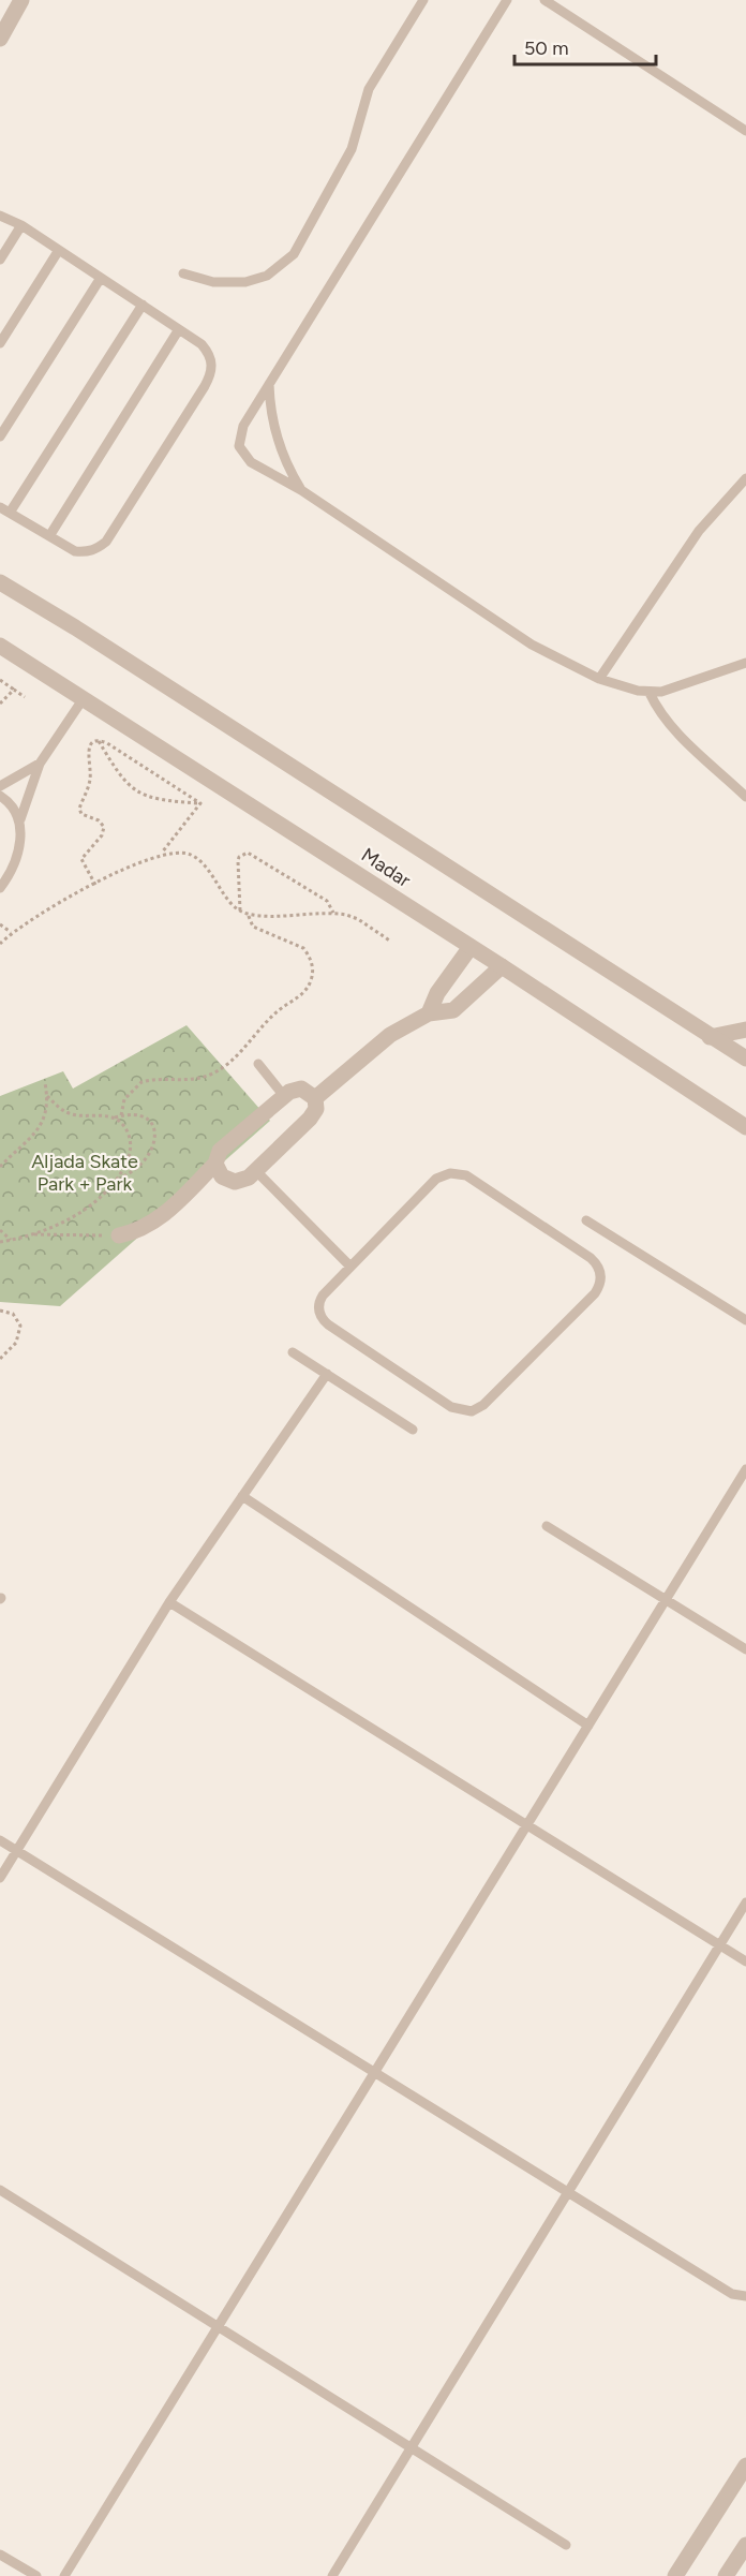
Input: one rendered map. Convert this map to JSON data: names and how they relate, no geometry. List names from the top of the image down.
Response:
{
  "streets": {
    "street": ["Madar"]
  },
  "parks": ["Aljada Skate Park + Park"],
  "scale_bar": "50 m"
}
